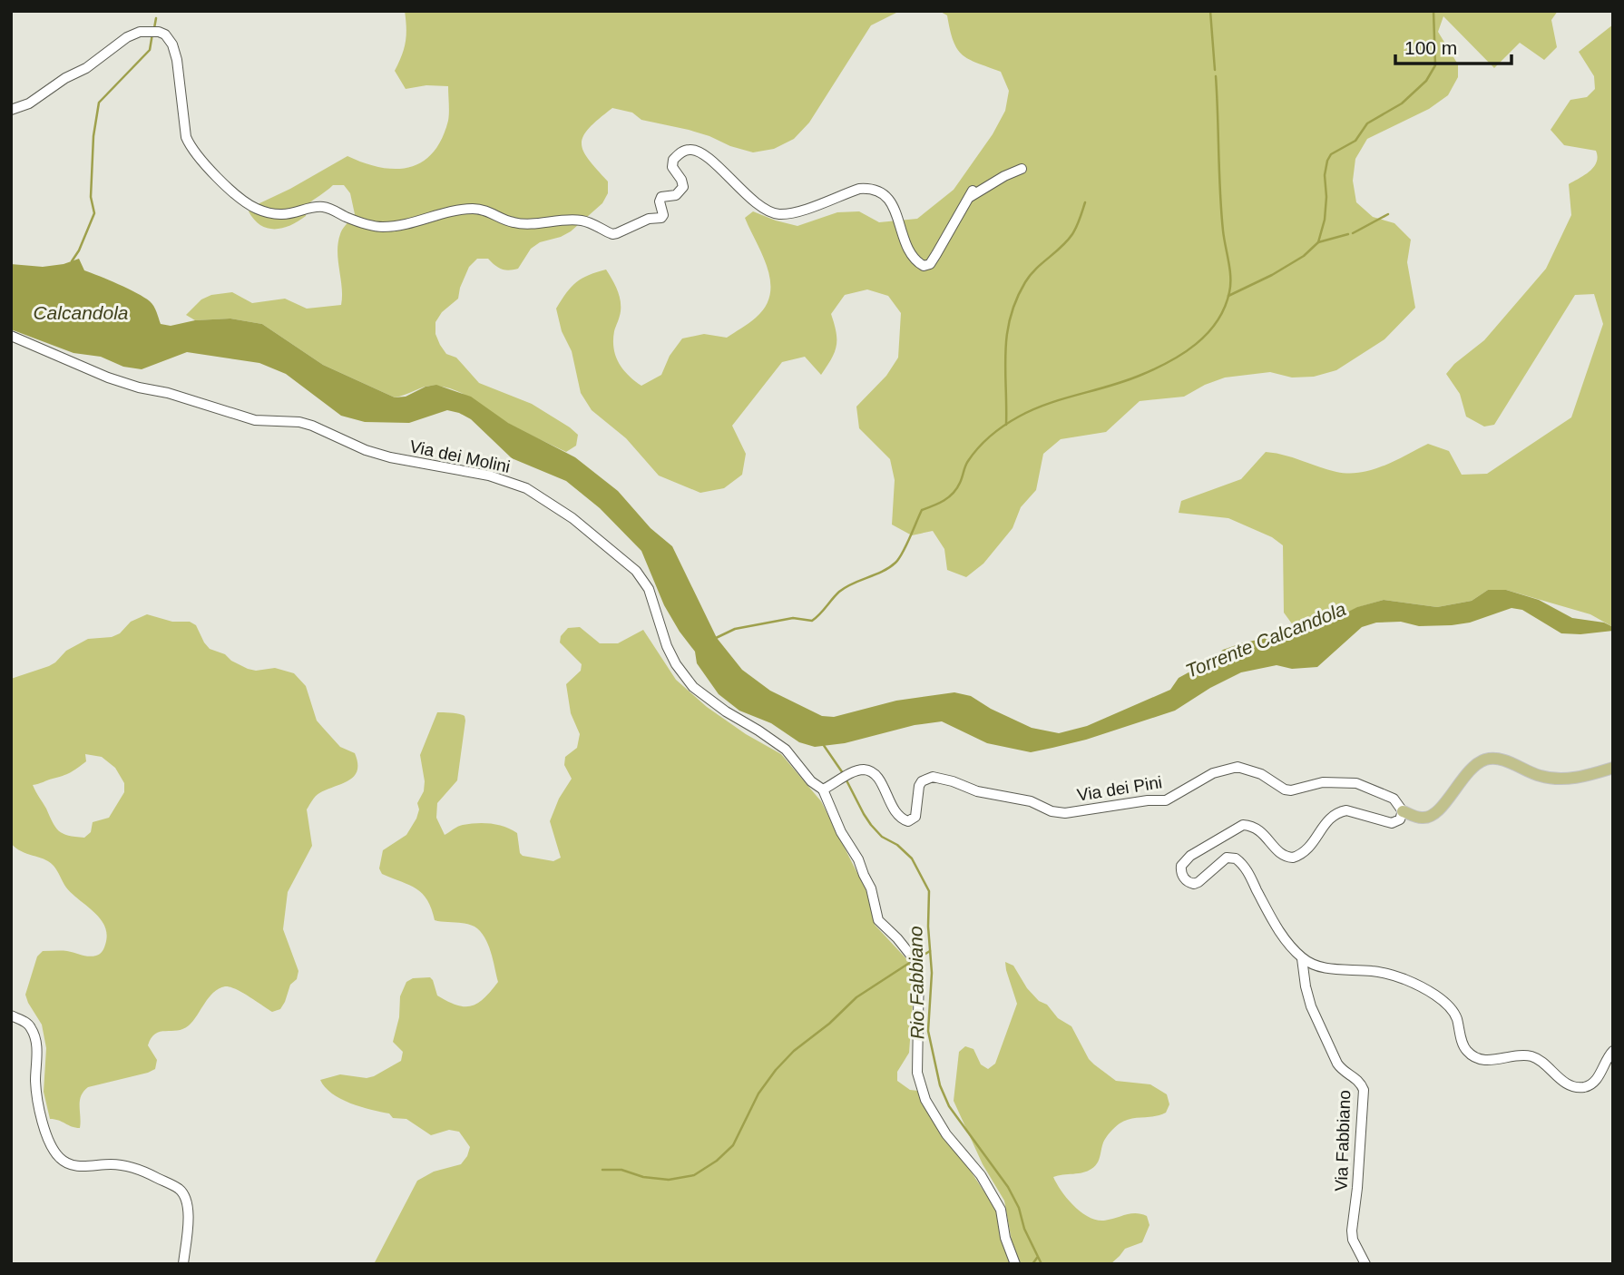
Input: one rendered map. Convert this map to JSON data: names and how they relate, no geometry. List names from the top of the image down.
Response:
{
  "streets": {
    "street": ["Via dei Molini", "Via dei Pini", "Via Fabbiano"]
  },
  "crossings": [
    ["Via dei Molini", "Via dei Pini"]
  ],
  "water": ["Calcandola", "Torrente Calcandola", "Rio Fabbiano"],
  "scale_bar": "100 m"
}
